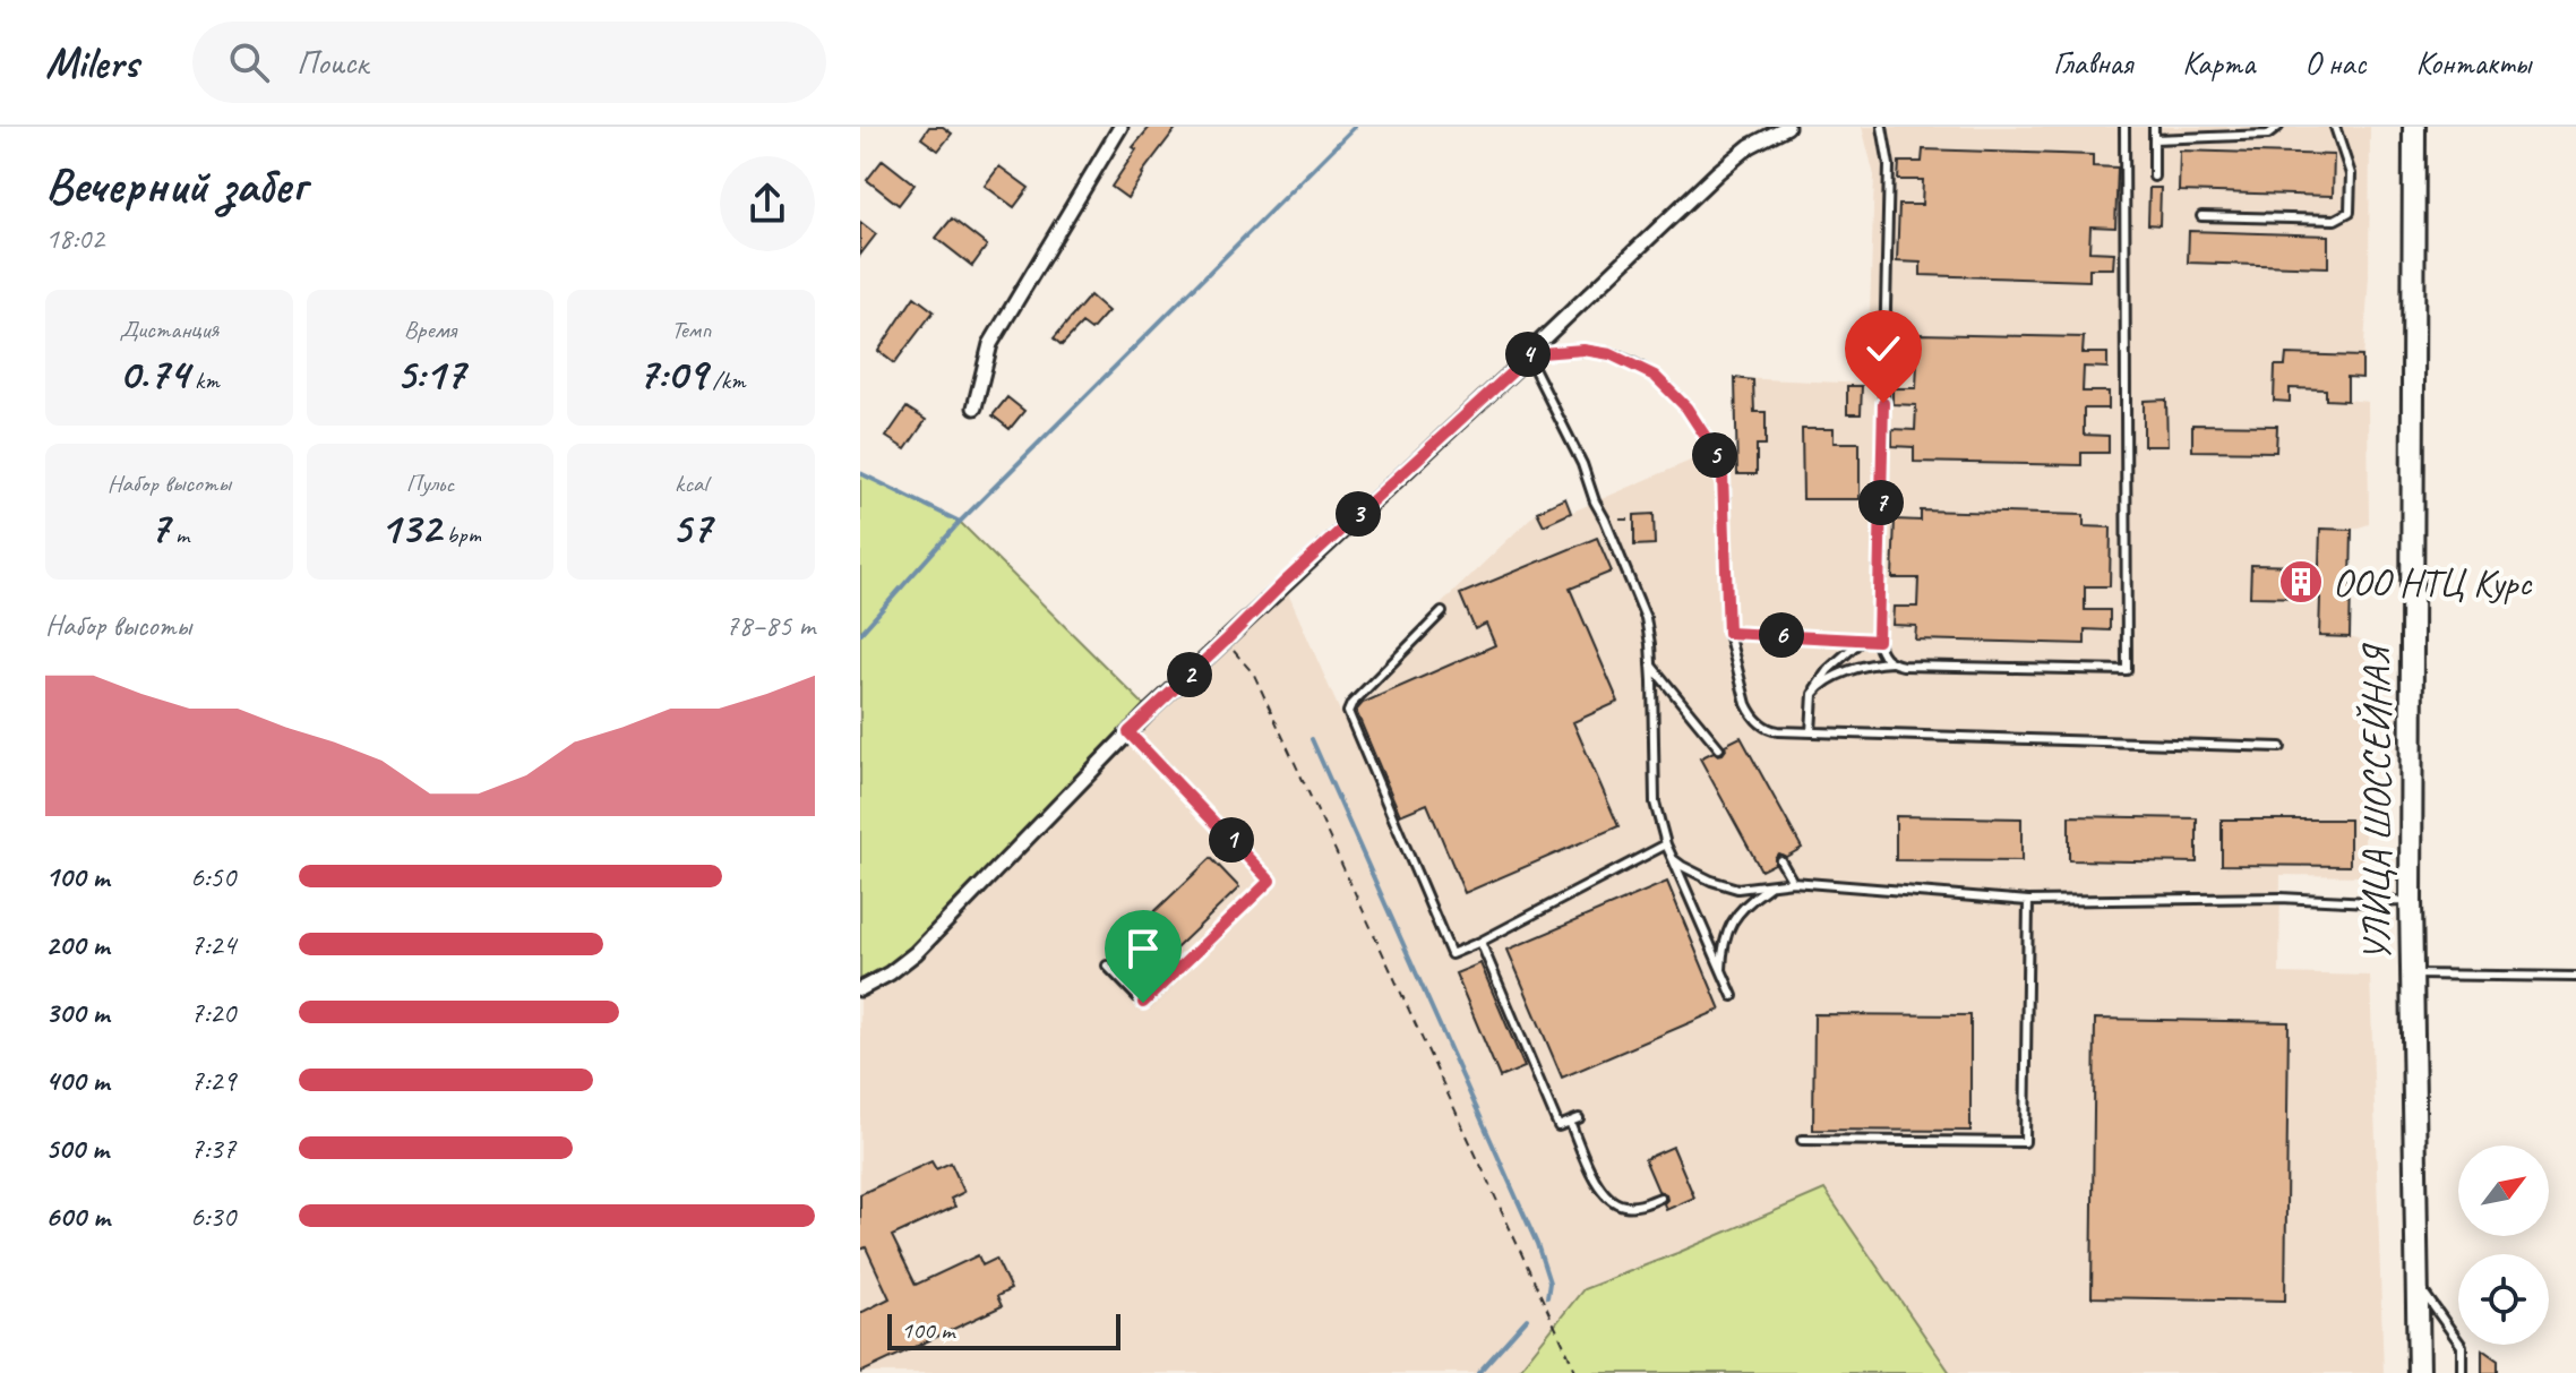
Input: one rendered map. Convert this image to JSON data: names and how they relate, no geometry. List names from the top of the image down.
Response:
{
  "streets": {
    "main road": ["УЛИЦА ШОССЕЙНАЯ"]
  },
  "places": {
    "building": ["ООО НТЦ Курс"]
  },
  "scale_bar": "100 m",
  "north": "top right",
  "page": {
    "header": "Milers",
    "search": "Поиск",
    "nav": [
      "Главная",
      "Карта",
      "О нас",
      "Контакты"
    ],
    "heading": ["Вечерний забег", "18:02"],
    "stats": [
      ["Дистанция", "0.74 km"],
      ["Время", "5:17"],
      ["Темп", "7:09 /km"],
      ["Набор высоты", "7 m"],
      ["Пульс", "132 bpm"],
      ["kcal", "57"]
    ],
    "pins": [
      "4",
      "5",
      "7",
      "3",
      "6",
      "2",
      "1"
    ],
    "chart": ["Набор высоты", "78–85 m"],
    "list": [
      {
        "name": "100 m",
        "note": "6:50"
      },
      {
        "name": "200 m",
        "note": "7:24"
      },
      {
        "name": "300 m",
        "note": "7:20"
      },
      {
        "name": "400 m",
        "note": "7:29"
      },
      {
        "name": "500 m",
        "note": "7:37"
      },
      {
        "name": "600 m",
        "note": "6:30"
      }
    ],
    "scale": "100 m"
  }
}
